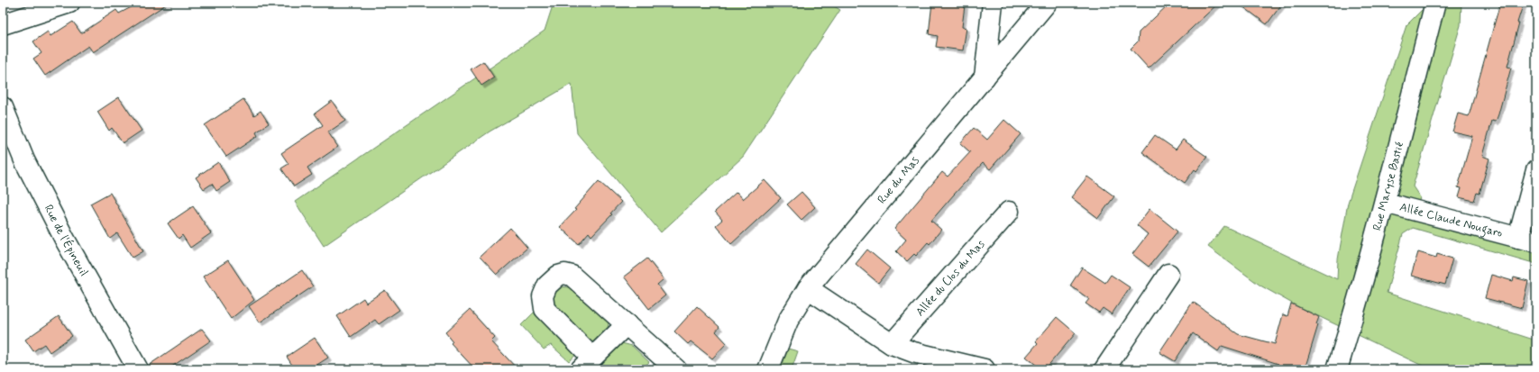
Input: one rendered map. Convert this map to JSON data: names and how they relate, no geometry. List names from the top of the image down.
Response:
{
  "streets": {
    "street": [
      "Rue du Mas",
      "Rue Maryse Bastié",
      "Allée Claude Nougaro",
      "Rue de l'Épineuil",
      "Allée du Clos du Mas"
    ]
  },
  "crossings": [
    ["Rue Maryse Bastié", "Allée Claude Nougaro"]
  ]
}
